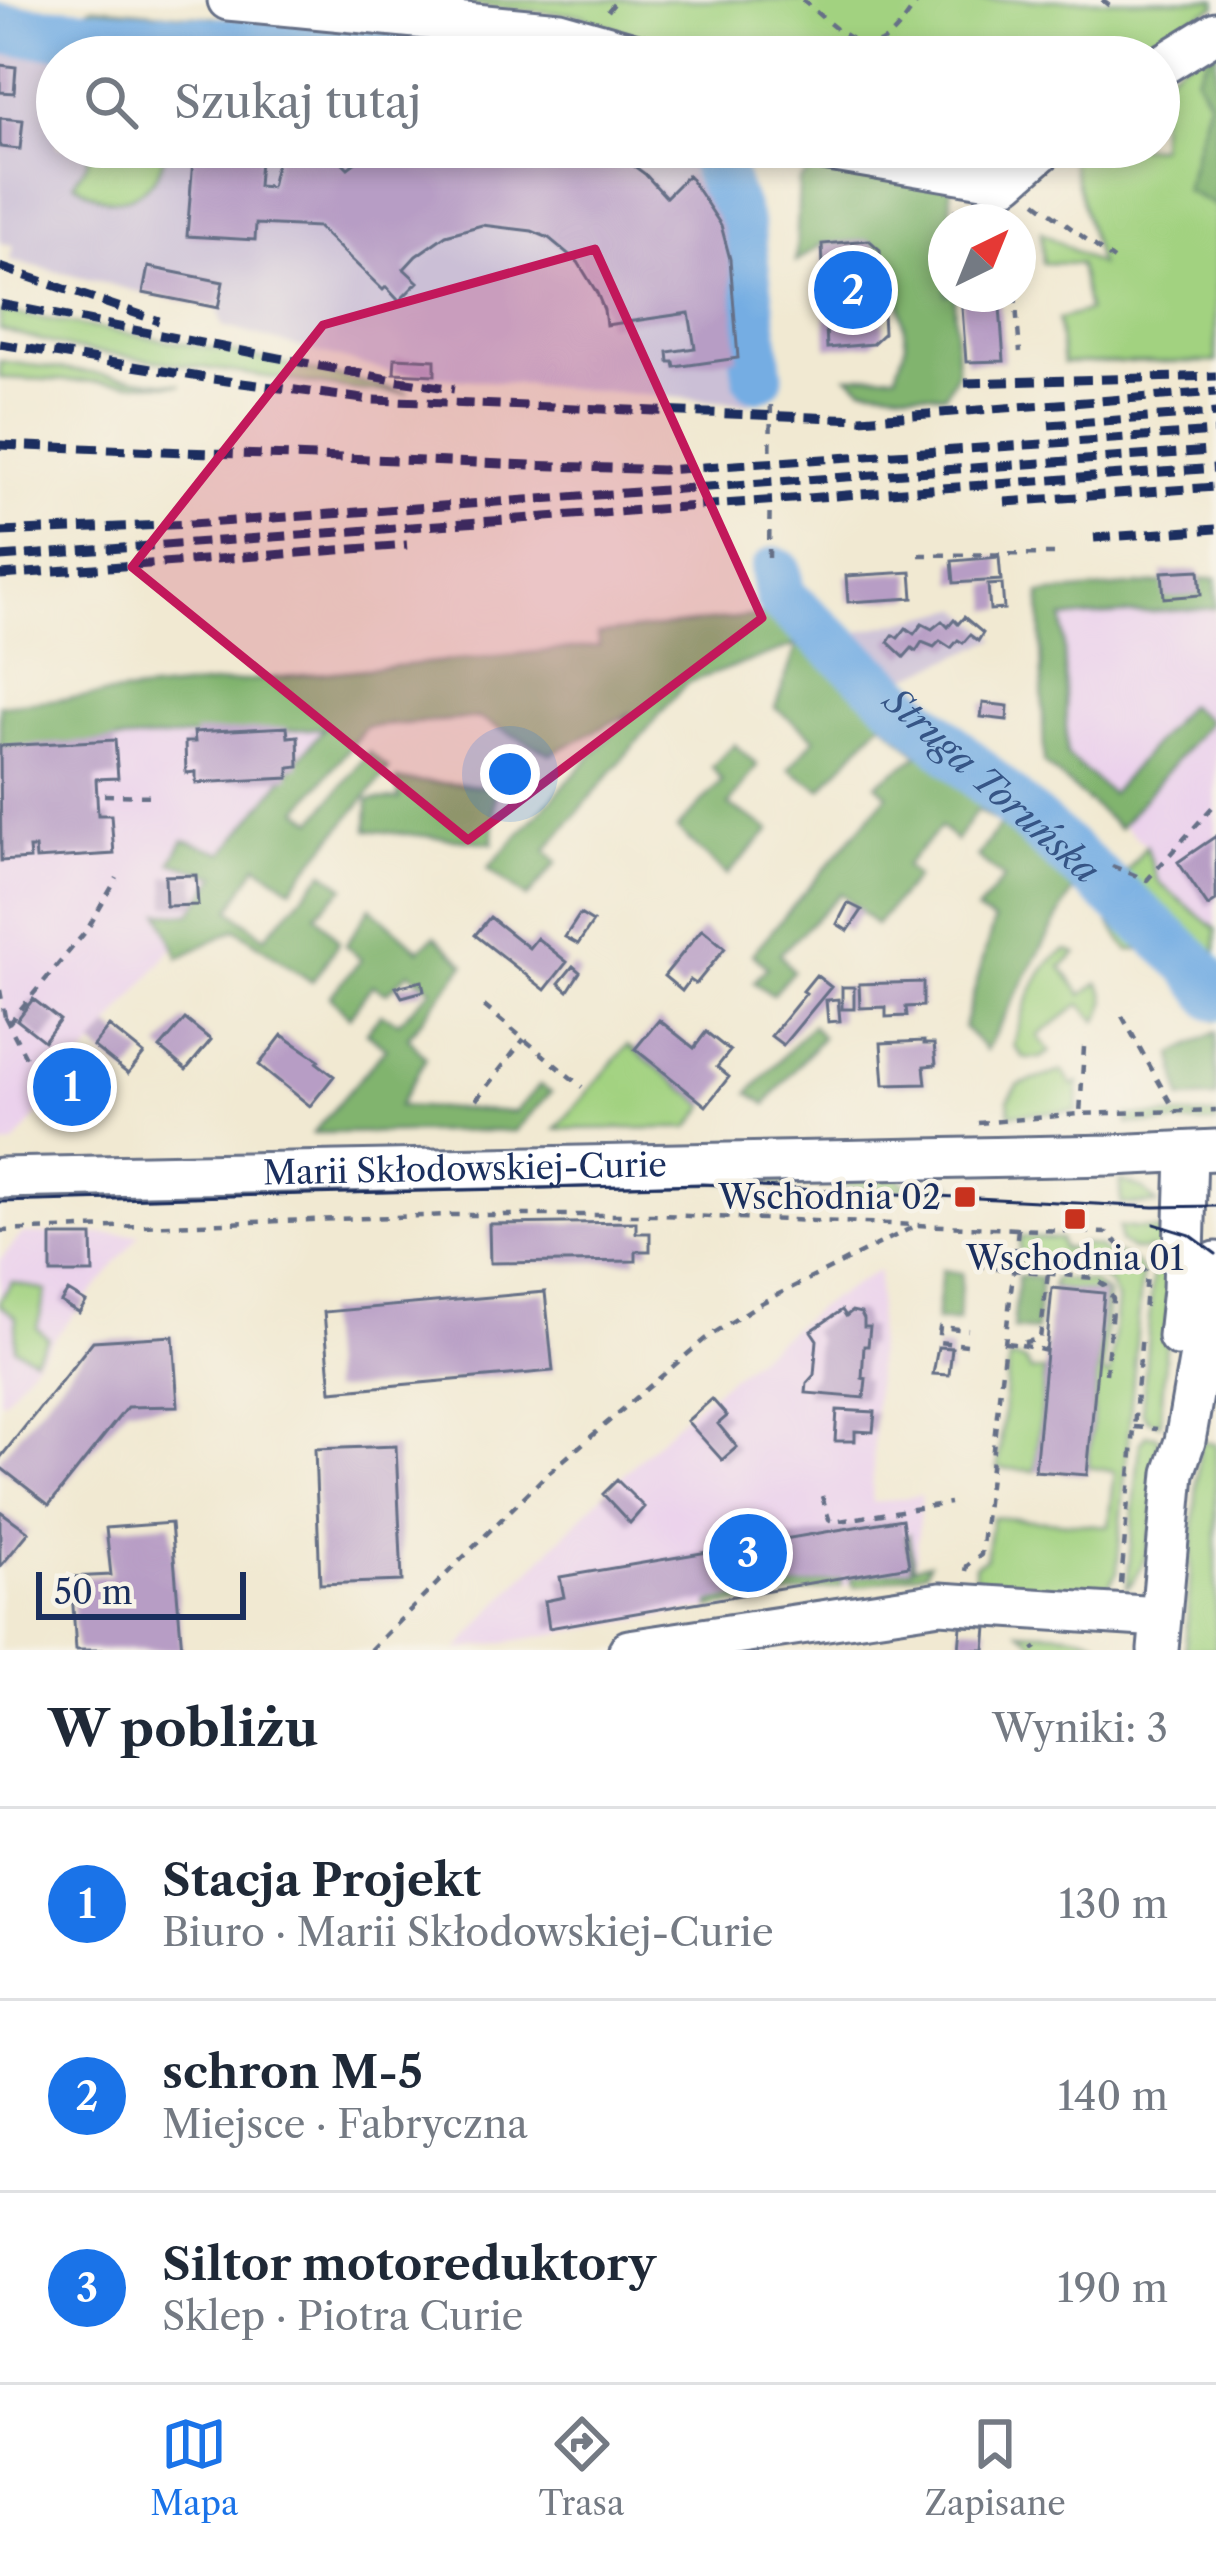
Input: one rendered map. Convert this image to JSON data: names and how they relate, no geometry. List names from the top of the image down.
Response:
{
  "streets": {
    "street": ["Marii Skłodowskiej-Curie"]
  },
  "water": ["Struga Toruńska"],
  "places": {
    "transit": ["Wschodnia 02", "Wschodnia 01"]
  },
  "scale_bar": "50 m",
  "north": "top right",
  "page": {
    "search": "Szukaj tutaj",
    "pins": ["2", "1", "3"],
    "scale": "50 m",
    "heading": ["W pobliżu", "Wyniki: 3"],
    "list": [
      {
        "mark": "1",
        "name": "Stacja Projekt",
        "note": "Biuro · Marii Skłodowskiej-Curie",
        "value": "130 m"
      },
      {
        "mark": "2",
        "name": "schron M-5",
        "note": "Miejsce · Fabryczna",
        "value": "140 m"
      },
      {
        "mark": "3",
        "name": "Siltor motoreduktory",
        "note": "Sklep · Piotra Curie",
        "value": "190 m"
      }
    ],
    "nav": ["Mapa", "Trasa", "Zapisane"]
  }
}
